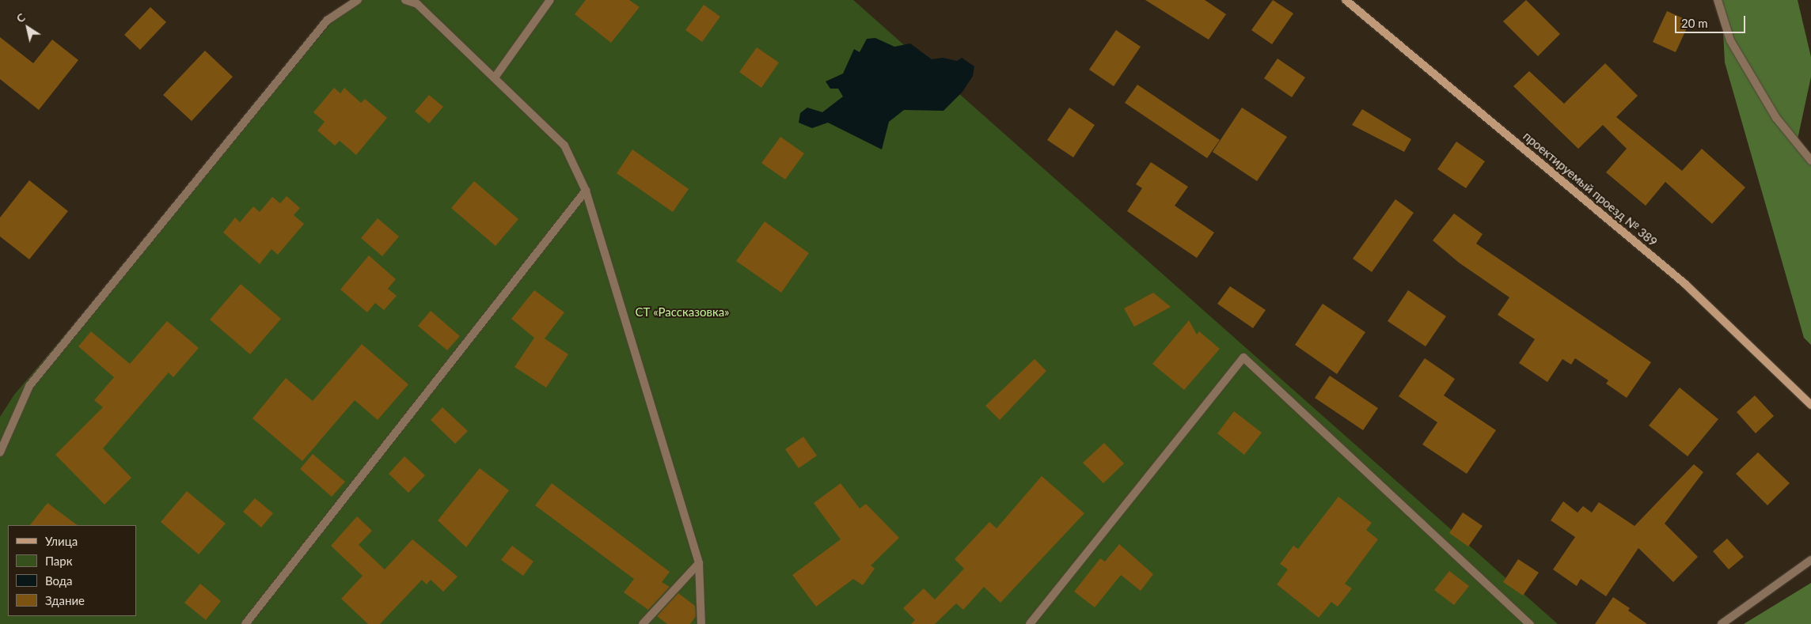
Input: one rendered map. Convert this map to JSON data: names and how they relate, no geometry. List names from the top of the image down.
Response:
{
  "streets": {
    "main road": ["проектируемый проезд № 389"]
  },
  "parks": ["СТ «Рассказовка»"],
  "legend": [
    "Улица",
    "Парк",
    "Вода",
    "Здание"
  ],
  "scale_bar": "20 m",
  "north": "top left"
}
